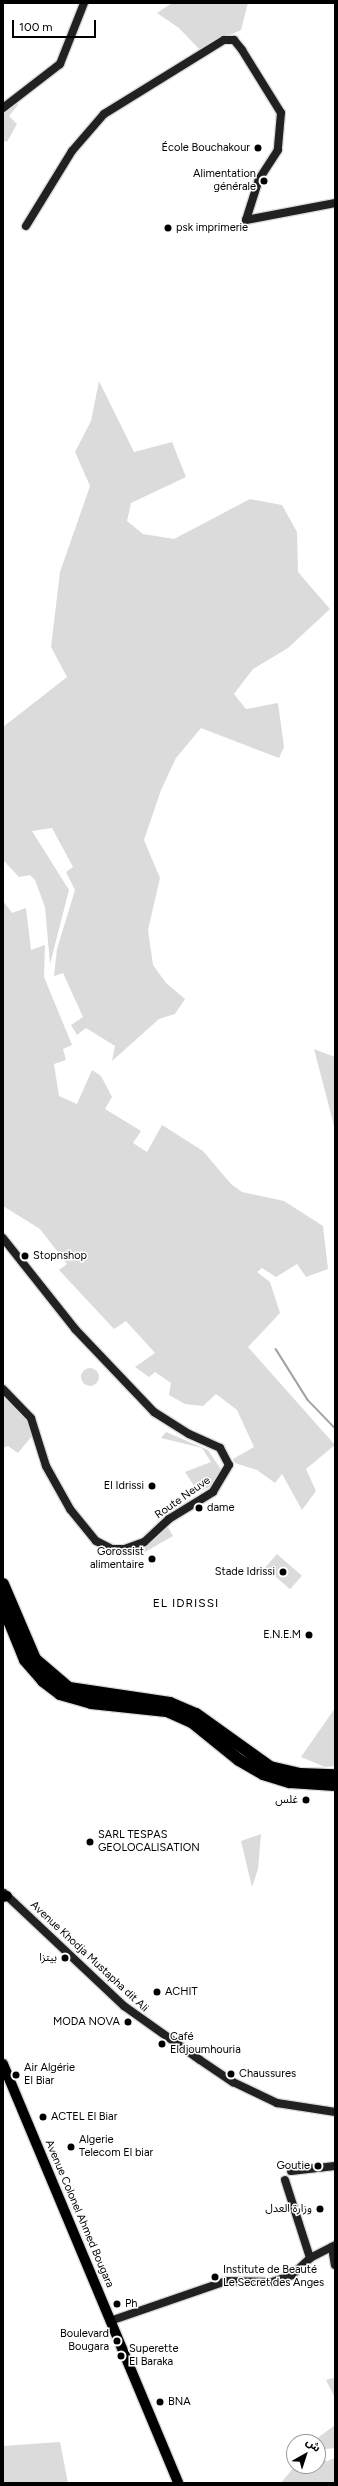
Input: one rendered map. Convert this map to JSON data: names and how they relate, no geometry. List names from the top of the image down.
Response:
{
  "streets": {
    "main road": ["Route Neuve", "Avenue Khodja Mustapha dit Ali", "Avenue Colonel Ahmed Bougara"]
  },
  "districts": ["EL IDRISSI"],
  "places": [
    "École Bouchakour",
    "Alimentation générale",
    "psk imprimerie",
    "Stopnshop",
    "El Idrissi",
    "dame",
    "Gorossist alimentaire",
    "Stade Idrissi",
    "E.N.E.M",
    "غلس",
    "SARL TESPAS GEOLOCALISATION",
    "بيتزا",
    "ACHIT",
    "MODA NOVA",
    "Café Eldjoumhouria",
    "Chaussures",
    "Air Algérie El Biar",
    "ACTEL El Biar",
    "Algerie Telecom El biar",
    "Goutie",
    "وزارة العدل",
    "Institute de Beauté Le Secret des Anges",
    "Ph",
    "Boulevard Bougara",
    "Superette El Baraka",
    "BNA"
  ],
  "scale_bar": "100 m",
  "north": "top right"
}
